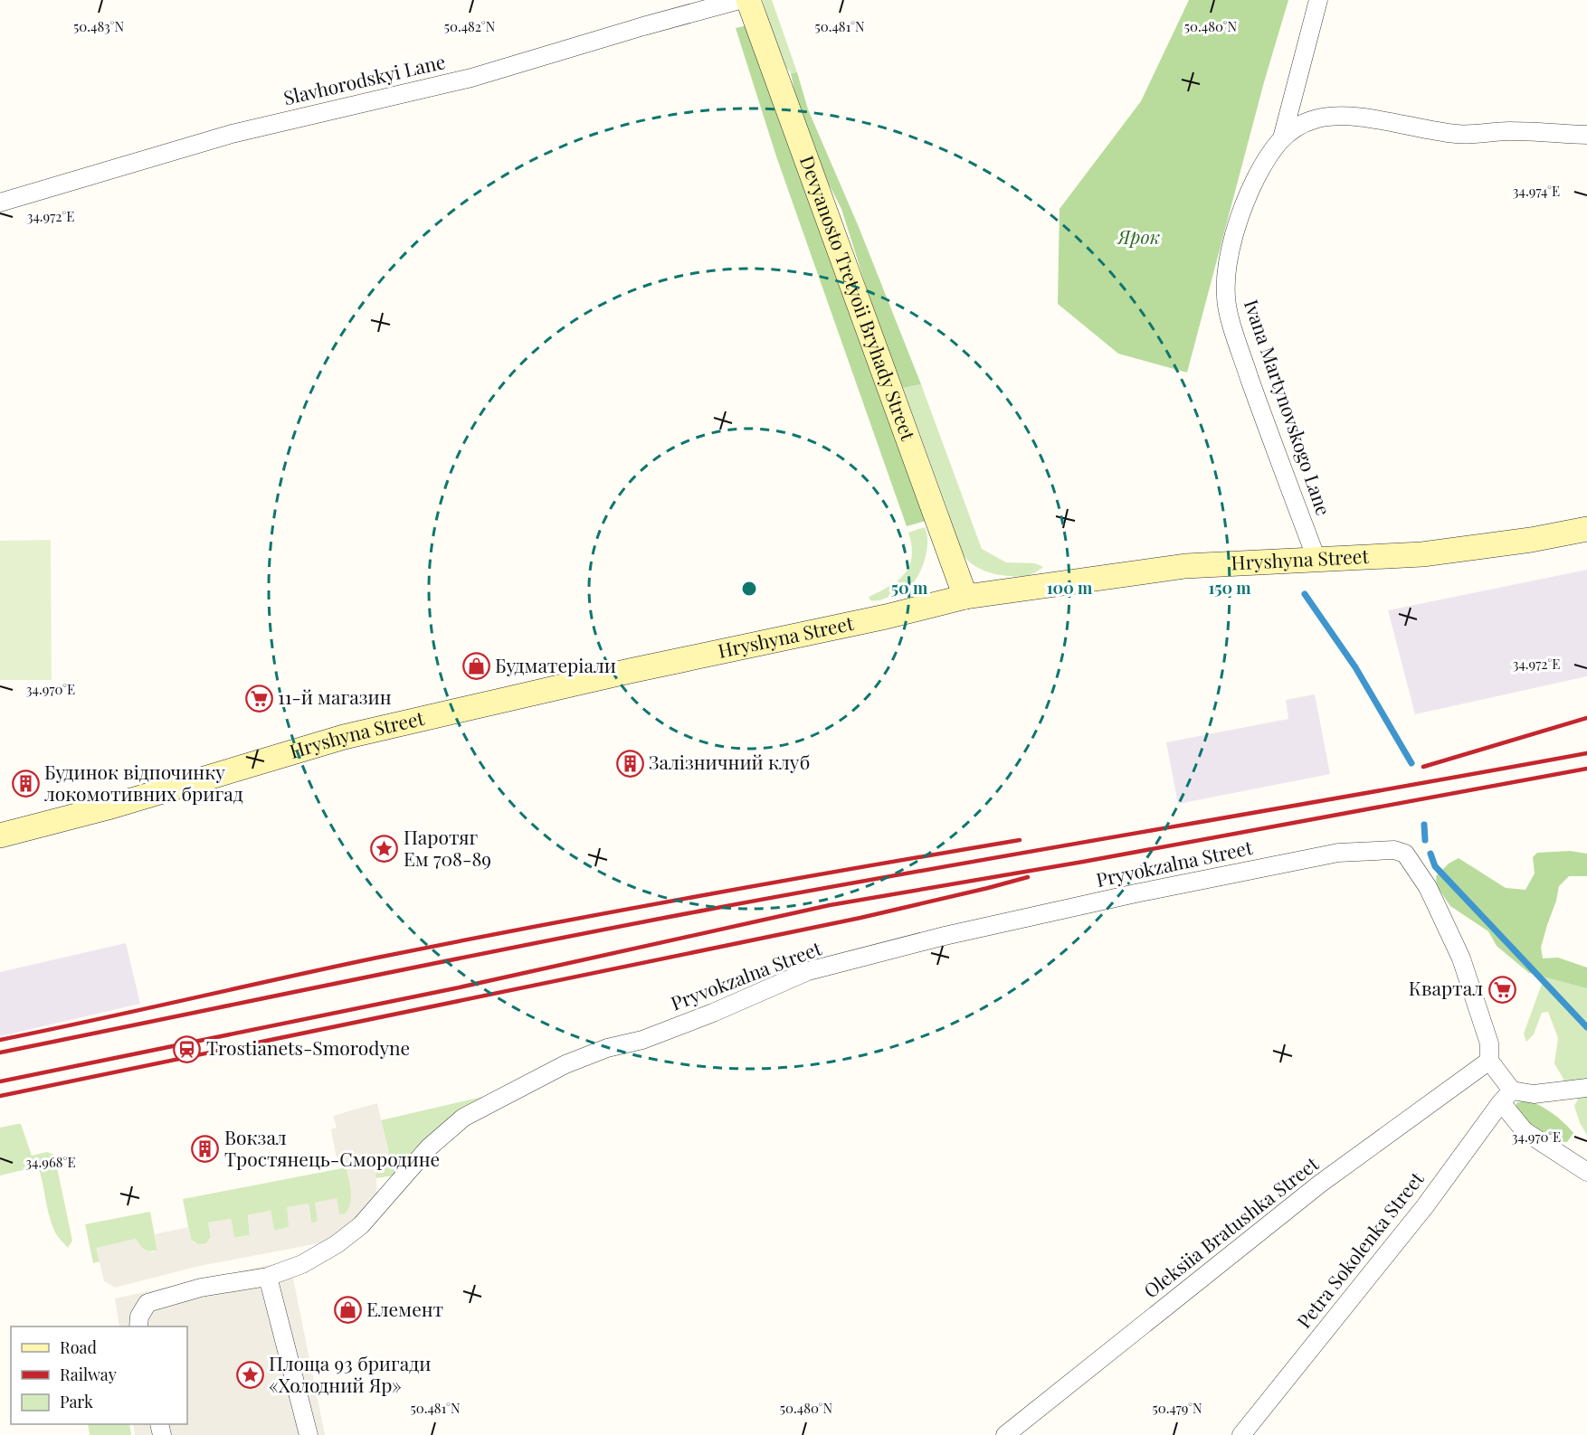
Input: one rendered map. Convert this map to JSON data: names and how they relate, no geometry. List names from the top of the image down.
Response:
{
  "streets": {
    "main road": ["Devyanosto Tretyoii Bryhady Street", "Hryshyna Street"],
    "street": [
      "Slavhorodskyi Lane",
      "Ivana Martynovskogo Lane",
      "Pryvokzalna Street",
      "Oleksiia Bratushka Street",
      "Petra Sokolenka Street"
    ]
  },
  "crossings": [
    ["Devyanosto Tretyoii Bryhady Street", "Hryshyna Street"],
    ["Ivana Martynovskogo Lane", "Hryshyna Street"],
    ["Pryvokzalna Street", "Oleksiia Bratushka Street"]
  ],
  "parks": ["Ярок"],
  "places": {
    "shop": ["Будматеріали", "Елемент"],
    "supermarket": ["11-й магазин", "Квартал"],
    "building": ["Залізничний клуб", "Будинок відпочинку локомотивних бригад", "Вокзал Тростянець-Смородине"],
    "place": ["Паротяг Ем 708-89", "Площа 93 бригади «Холодний Яр»"],
    "station": ["Trostianets-Smorodyne"]
  },
  "legend": ["Road", "Railway", "Park"],
  "coordinates": [
    "50.483°N",
    "50.482°N",
    "50.481°N",
    "50.480°N",
    "34.974°E",
    "34.972°E",
    "34.970°E",
    "34.968°E",
    "50.479°N"
  ],
  "rings": ["50 m", "100 m", "150 m"]
}
